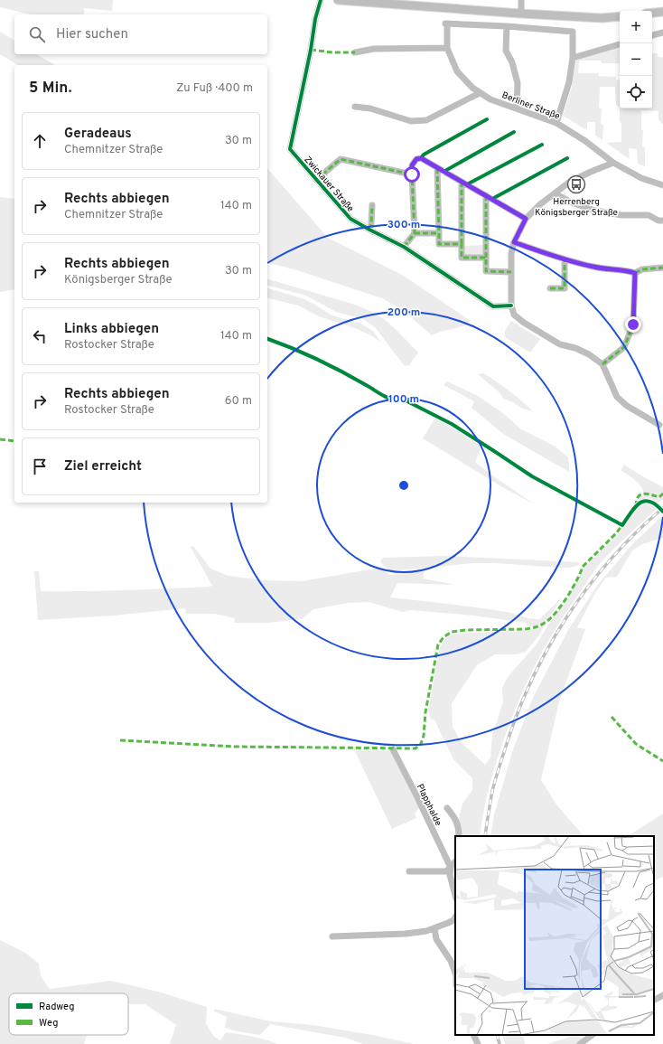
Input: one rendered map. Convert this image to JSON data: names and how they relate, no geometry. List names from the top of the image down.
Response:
{
  "streets": {
    "street": ["Berliner Straße", "Zwickauer Straße", "Plapphalde"]
  },
  "places": {
    "bus stop": ["Herrenberg Königsberger Straße"]
  },
  "legend": ["Radweg", "Weg"],
  "page": {
    "map_buttons": ["+", "−"],
    "search": "Hier suchen",
    "heading": ["5 Min.", "Zu Fuß · 400 m"],
    "list": [
      ["Geradeaus", "Chemnitzer Straße", "30 m"],
      ["Rechts abbiegen", "Chemnitzer Straße", "140 m"],
      ["Rechts abbiegen", "Königsberger Straße", "30 m"],
      ["Links abbiegen", "Rostocker Straße", "140 m"],
      ["Rechts abbiegen", "Rostocker Straße", "60 m"],
      "Ziel erreicht"
    ]
  },
  "rings": ["300 m", "200 m", "100 m"]
}
